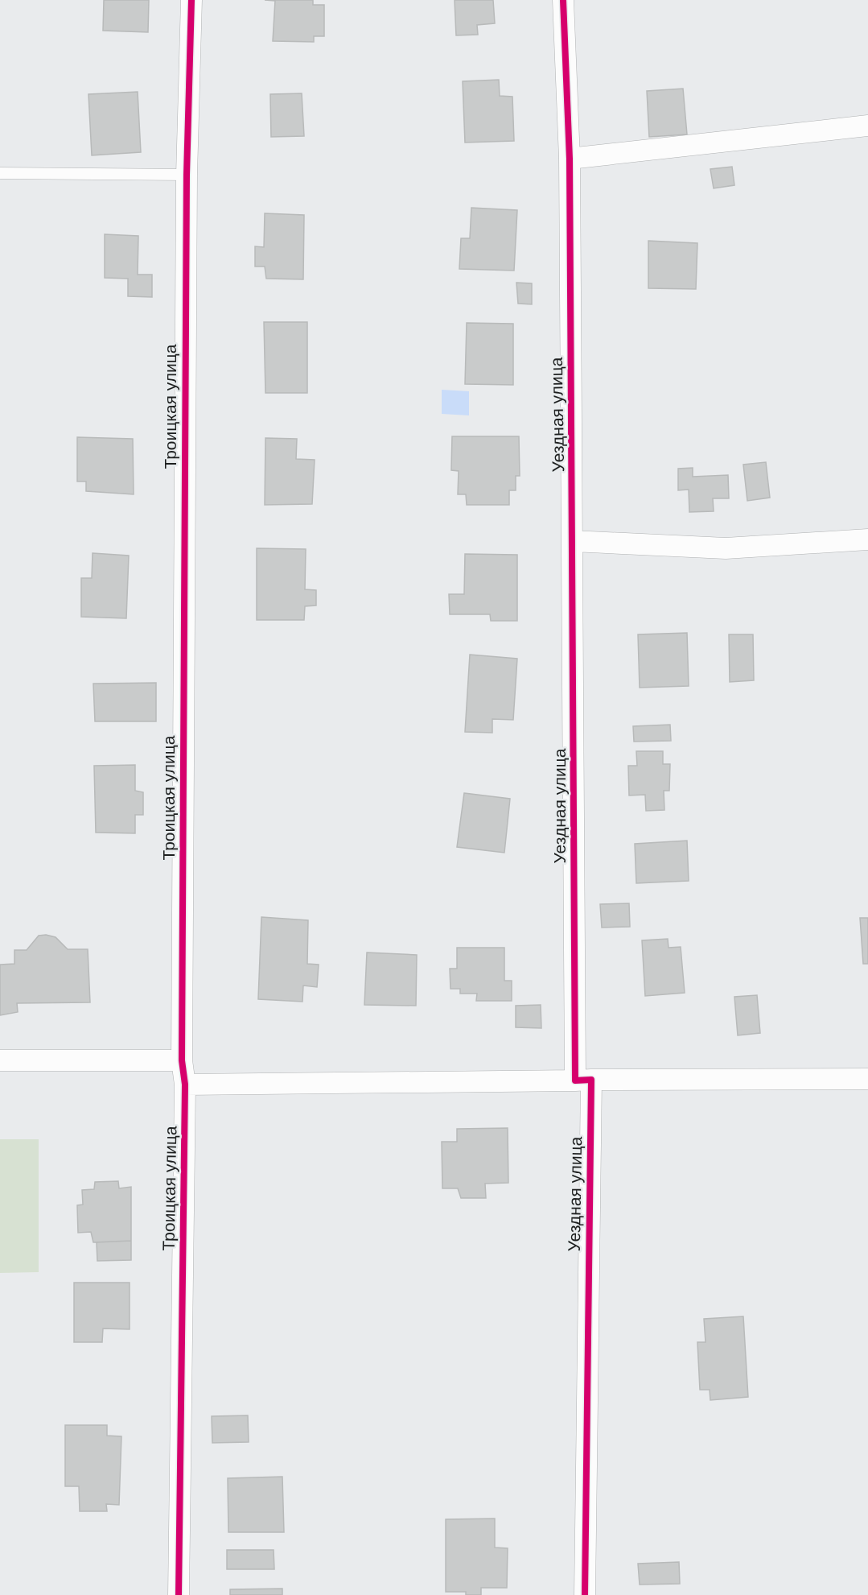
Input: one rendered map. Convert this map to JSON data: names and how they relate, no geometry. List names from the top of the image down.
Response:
{
  "streets": {
    "street": ["Троицкая улица", "Уездная улица"]
  }
}
